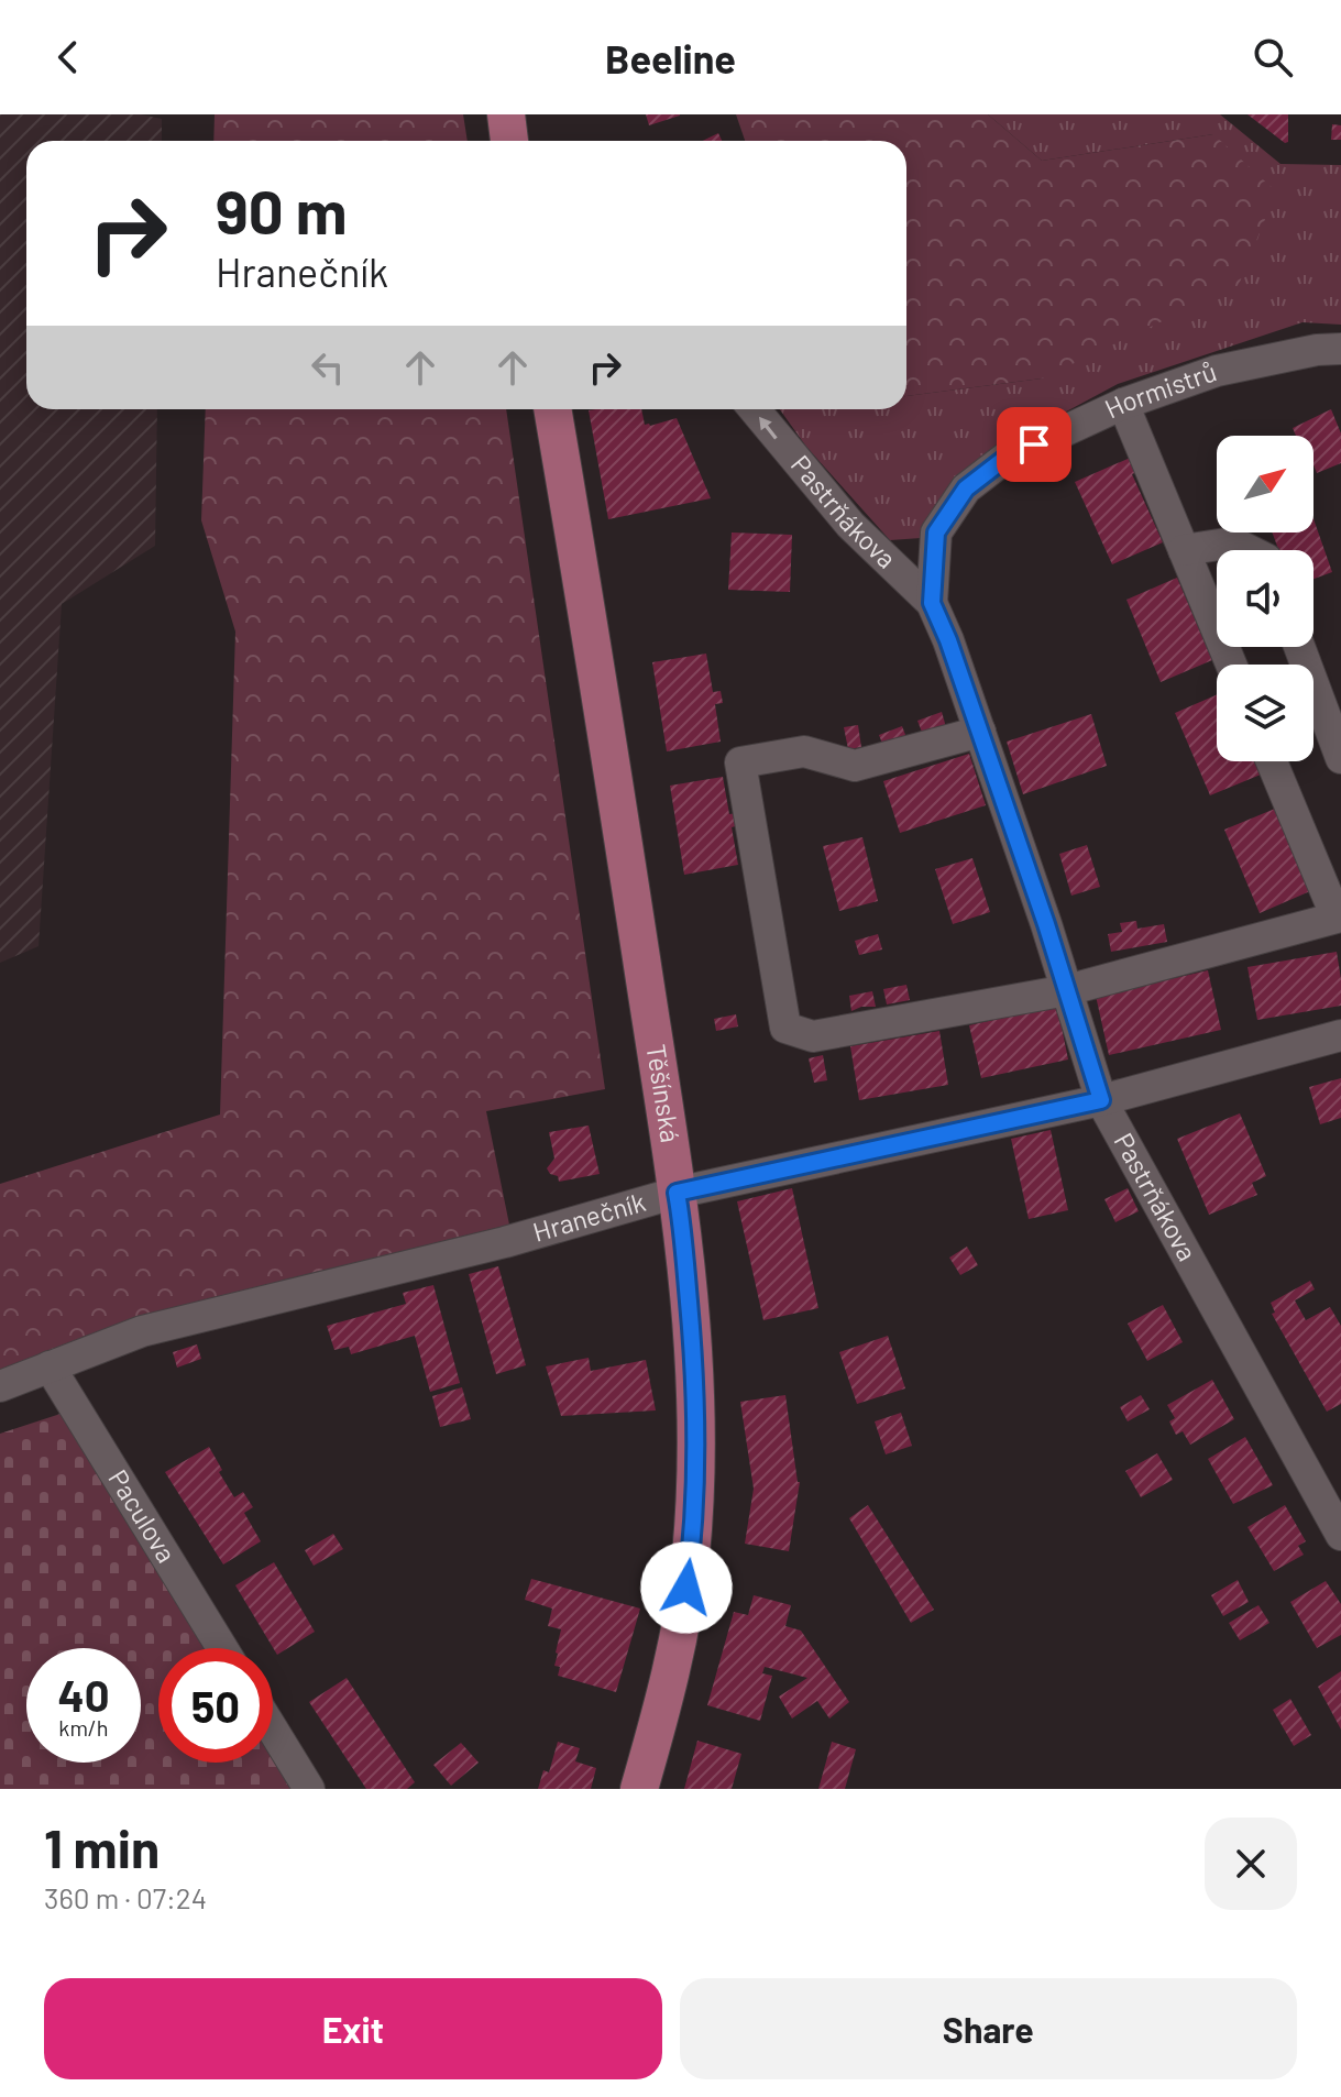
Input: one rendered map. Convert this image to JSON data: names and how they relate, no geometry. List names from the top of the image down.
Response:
{
  "streets": {
    "main road": ["Těšínská"],
    "street": [
      "Hormistrů",
      "Pastrňákova",
      "Hranečník",
      "Paculova"
    ]
  },
  "crossings": [
    ["Hormistrů", "Pastrňákova"],
    ["Pastrňákova", "Hranečník"],
    ["Těšínská", "Hranečník"],
    ["Hranečník", "Paculova"]
  ],
  "north": "top right",
  "page": {
    "header": "Beeline",
    "turn": ["90 m", "Hranečník"],
    "speed": "40 km/h",
    "limit": "50",
    "heading": ["1 min", "360 m · 07:24"],
    "buttons": ["Exit", "Share"]
  }
}
